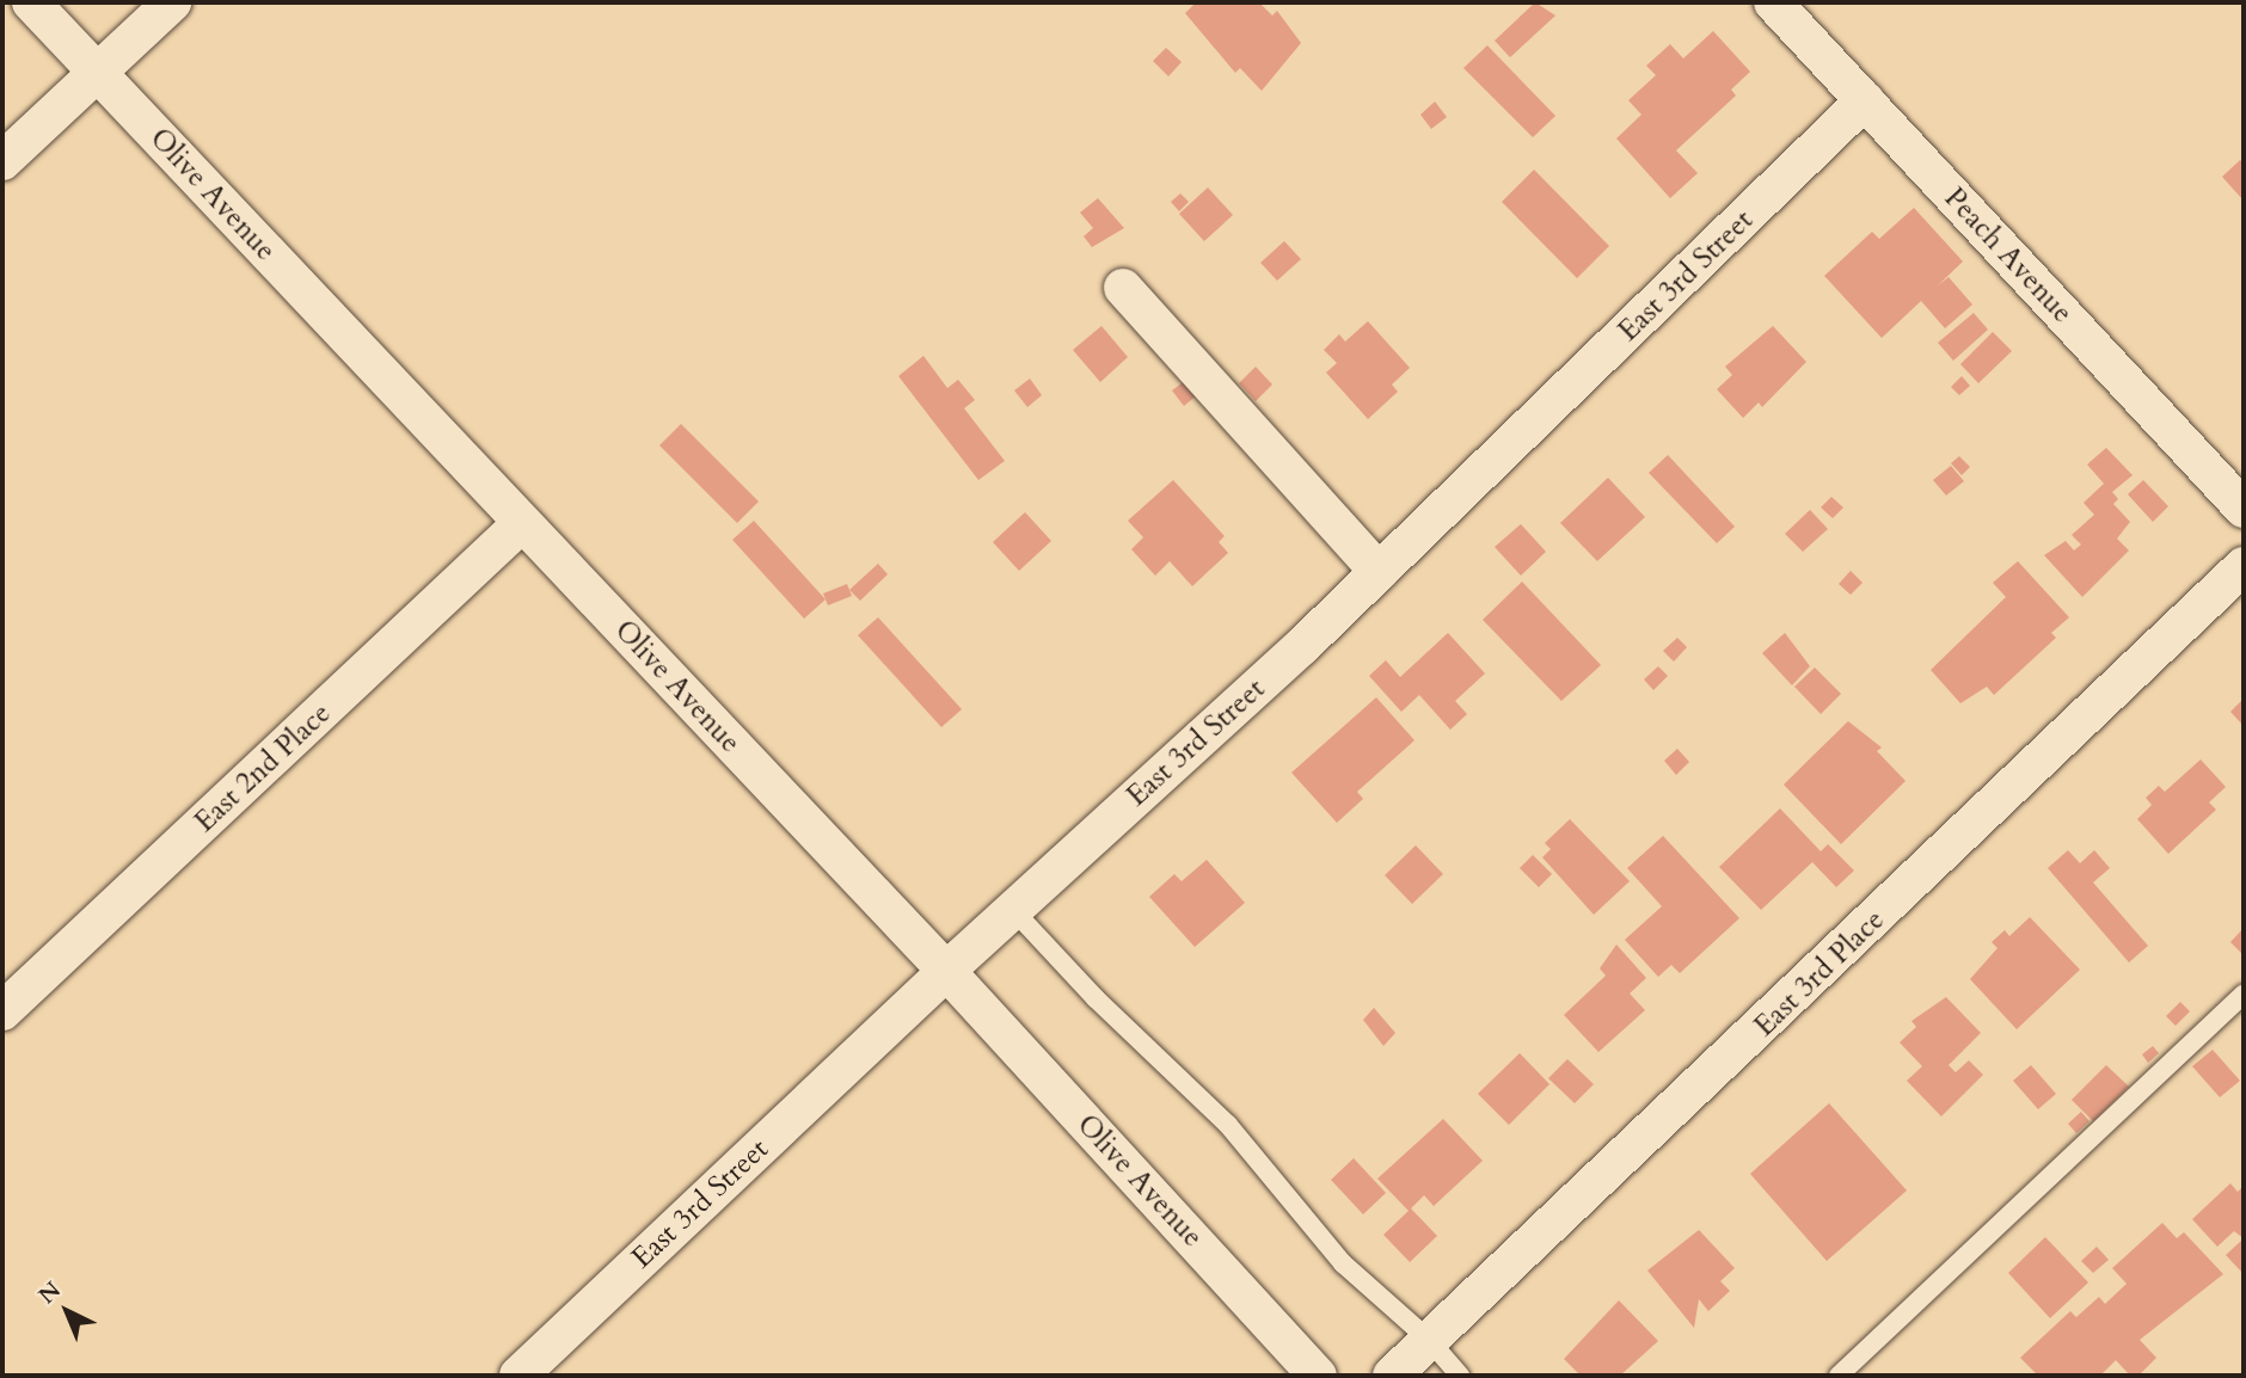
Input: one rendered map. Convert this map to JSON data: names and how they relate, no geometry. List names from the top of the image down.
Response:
{
  "streets": {
    "street": [
      "Olive Avenue",
      "Peach Avenue",
      "East 3rd Street",
      "East 2nd Place",
      "East 3rd Place"
    ]
  },
  "crossings": [
    ["Olive Avenue", "East 3rd Street"],
    ["Olive Avenue", "East 2nd Place"],
    ["Peach Avenue", "East 3rd Street"]
  ],
  "north": "top left"
}
